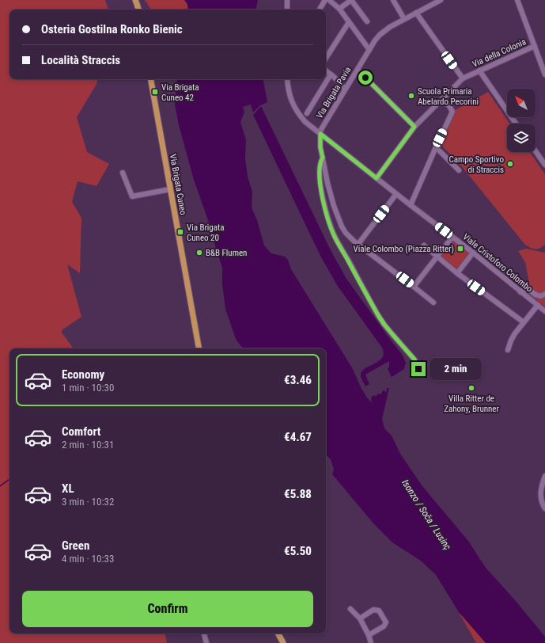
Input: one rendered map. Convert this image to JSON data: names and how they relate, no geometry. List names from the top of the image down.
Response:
{
  "streets": {
    "main road": ["Via Brigata Cuneo"],
    "street": ["Via della Colonia", "Via Brigata Pavia", "Viale Cristoforo Colombo"]
  },
  "crossings": [
    ["Via della Colonia", "Viale Cristoforo Colombo"],
    ["Via Brigata Pavia", "Viale Cristoforo Colombo"]
  ],
  "water": ["Isonzo / Soča / Lusinç"],
  "places": {
    "transit": ["Via Brigata Cuneo 42", "Via Brigata Cuneo 20", "Viale Colombo (Piazza Ritter)"],
    "other": [
      "Scuola Primaria Abelardo Pecorini",
      "Campo Sportivo di Straccis",
      "B&B Flumen",
      "Villa Ritter de Zahony, Brunner"
    ]
  },
  "north": "top left",
  "page": {
    "banner": ["Osteria Gostilna Ronko Bienic", "Località Straccis"],
    "list": [
      {
        "name": "Economy",
        "note": "1 min · 10:30",
        "value": "€3.46"
      },
      {
        "name": "Comfort",
        "note": "2 min · 10:31",
        "value": "€4.67"
      },
      {
        "name": "XL",
        "note": "3 min · 10:32",
        "value": "€5.88"
      },
      {
        "name": "Green",
        "note": "4 min · 10:33",
        "value": "€5.50"
      }
    ],
    "bubble": "2 min",
    "buttons": "Confirm"
  }
}
